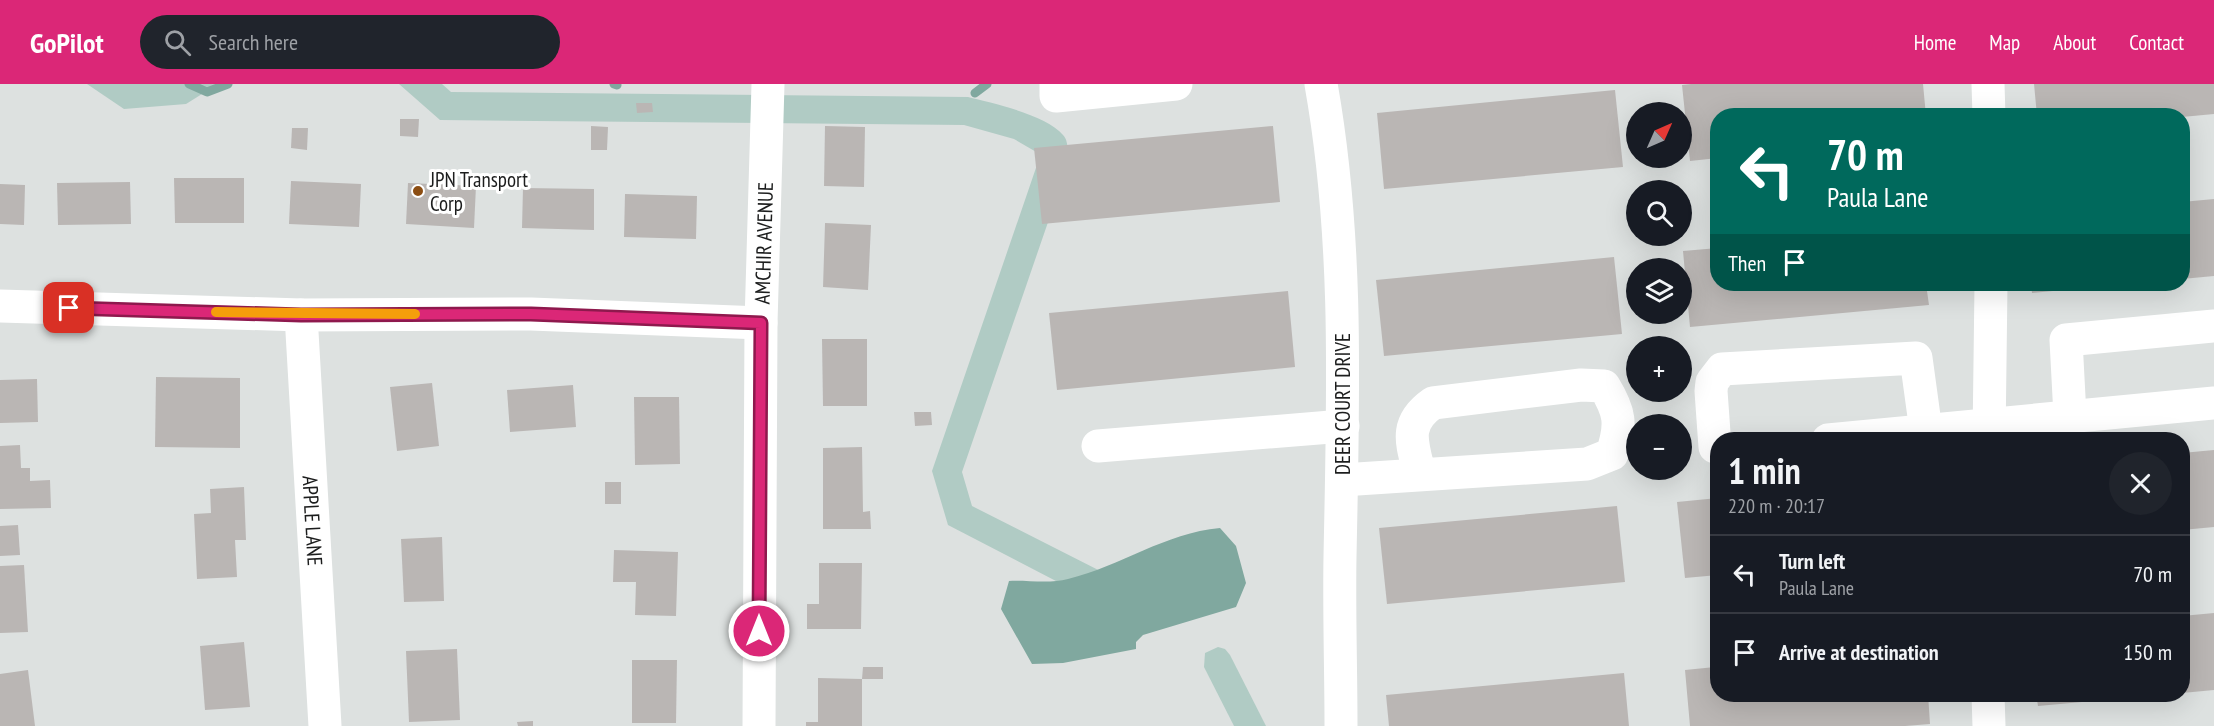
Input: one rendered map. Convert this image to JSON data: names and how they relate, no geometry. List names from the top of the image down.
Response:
{
  "streets": {
    "street": ["AMCHIR AVENUE", "DEER COURT DRIVE", "APPLE LANE"]
  },
  "places": ["JPN Transport Corp"],
  "north": "top right",
  "page": {
    "header": "GoPilot",
    "search": "Search here",
    "nav": [
      "Home",
      "Map",
      "About",
      "Contact"
    ],
    "map_buttons": ["+", "−"],
    "turn": ["70 m", "Paula Lane"],
    "then": "Then",
    "heading": ["1 min", "220 m · 20:17"],
    "list": [
      {
        "name": "Turn left",
        "note": "Paula Lane",
        "value": "70 m"
      },
      {
        "name": "Arrive at destination",
        "value": "150 m"
      }
    ]
  }
}
